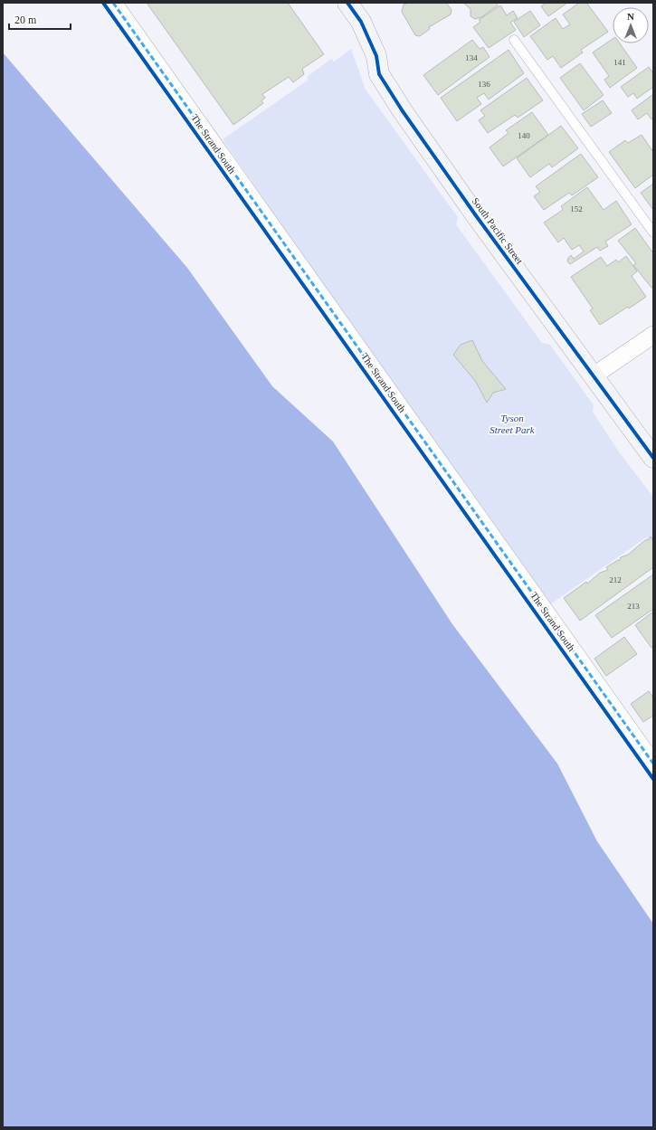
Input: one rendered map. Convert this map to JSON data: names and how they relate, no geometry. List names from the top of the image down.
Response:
{
  "streets": {
    "main road": ["South Pacific Street"],
    "street": ["The Strand South"]
  },
  "parks": ["Tyson Street Park"],
  "house_numbers": [
    "134",
    "141",
    "136",
    "140",
    "152",
    "212",
    "213"
  ],
  "scale_bar": "20 m",
  "north": "top"
}
